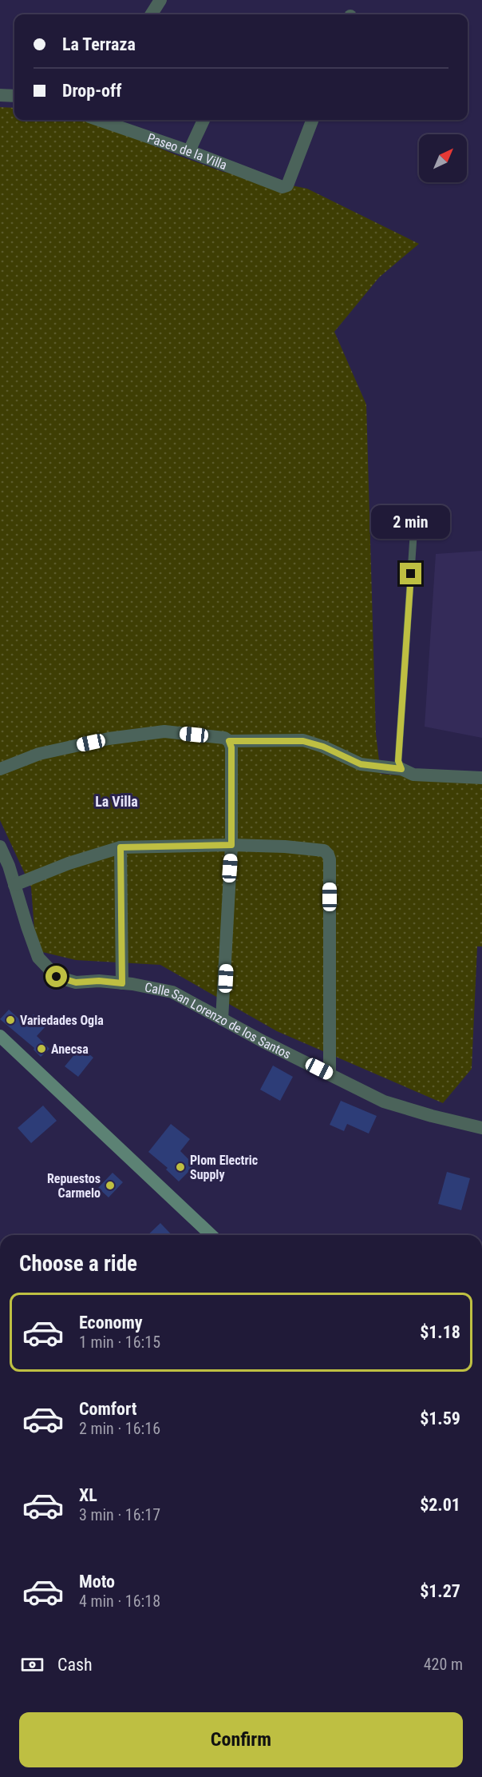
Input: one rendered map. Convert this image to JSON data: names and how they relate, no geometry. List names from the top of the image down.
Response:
{
  "streets": {
    "street": ["Paseo de la Villa", "Calle San Lorenzo de los Santos"]
  },
  "districts": ["La Villa"],
  "places": [
    "Variedades Ogla",
    "Anecsa",
    "Plom Electric Supply",
    "Repuestos Carmelo"
  ],
  "north": "top right",
  "page": {
    "banner": ["La Terraza", "Drop-off"],
    "bubble": "2 min",
    "heading": "Choose a ride",
    "list": [
      {
        "name": "Economy",
        "note": "1 min · 16:15",
        "value": "$1.18"
      },
      {
        "name": "Comfort",
        "note": "2 min · 16:16",
        "value": "$1.59"
      },
      {
        "name": "XL",
        "note": "3 min · 16:17",
        "value": "$2.01"
      },
      {
        "name": "Moto",
        "note": "4 min · 16:18",
        "value": "$1.27"
      }
    ],
    "pay": ["Cash", "420 m"],
    "buttons": "Confirm"
  }
}
